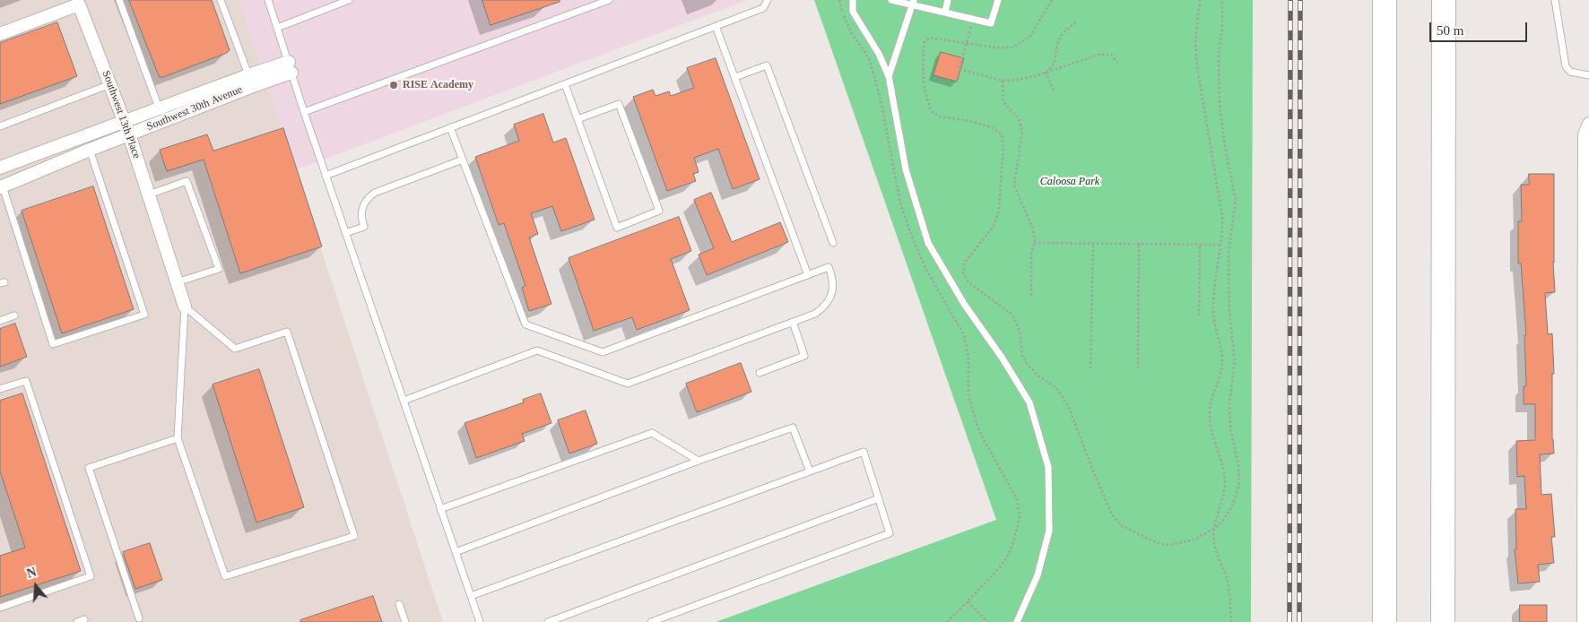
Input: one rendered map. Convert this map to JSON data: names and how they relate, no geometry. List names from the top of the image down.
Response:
{
  "streets": {
    "street": ["Southwest 30th Avenue", "Southwest 13th Place"]
  },
  "crossings": [
    ["Southwest 30th Avenue", "Southwest 13th Place"]
  ],
  "parks": ["Caloosa Park"],
  "places": ["RISE Academy"],
  "scale_bar": "50 m",
  "north": "top"
}
